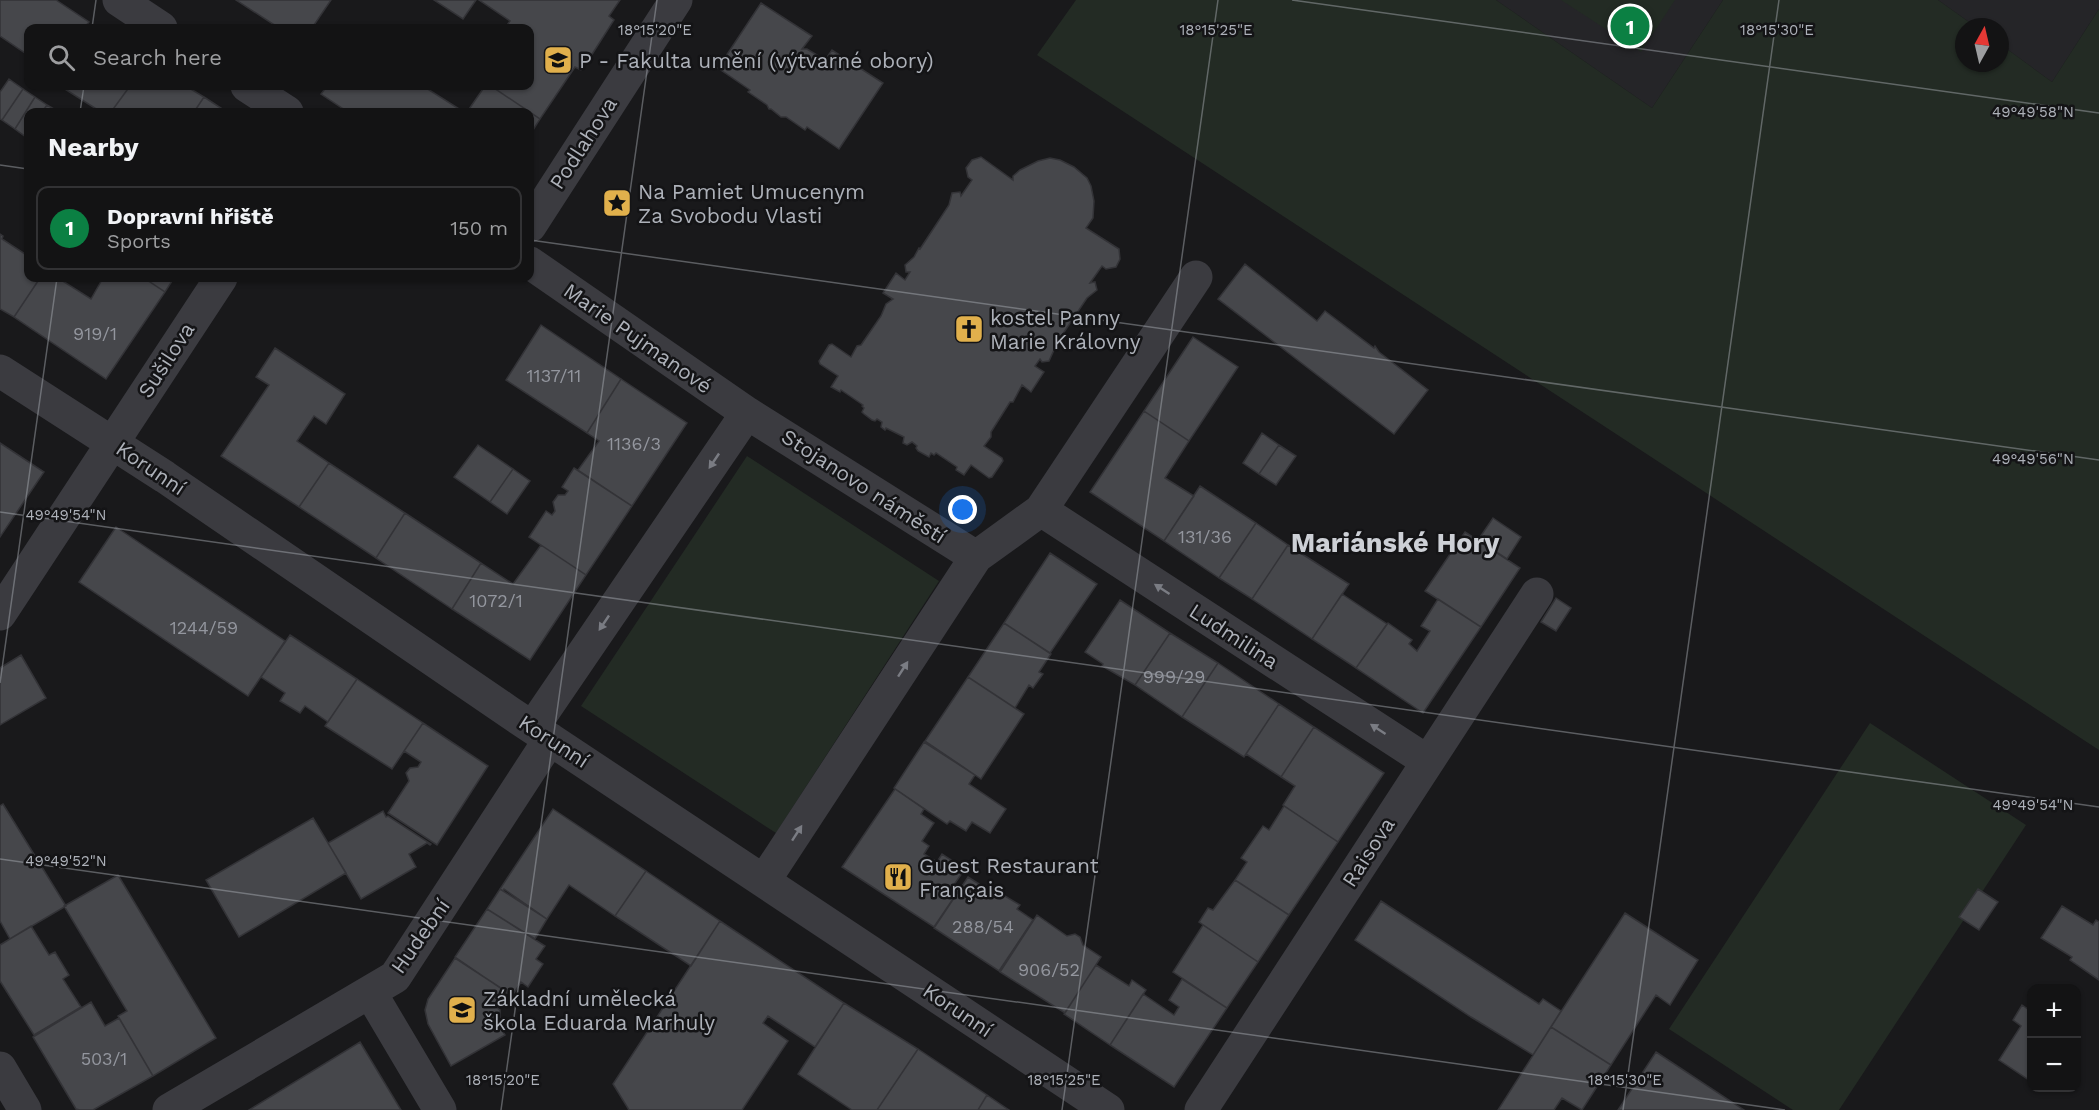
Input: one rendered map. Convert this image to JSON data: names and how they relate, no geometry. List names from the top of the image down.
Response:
{
  "streets": {
    "street": [
      "Podlahova",
      "Marie Pujmanové",
      "Sušilova",
      "Korunní",
      "Stojanovo náměstí",
      "Ludmilina",
      "Raisova",
      "Hudební"
    ]
  },
  "crossings": [
    ["Marie Pujmanové", "Stojanovo náměstí"],
    ["Sušilova", "Korunní"],
    ["Korunní", "Hudební"],
    ["Ludmilina", "Raisova"]
  ],
  "one_way": ["Ludmilina"],
  "districts": ["Mariánské Hory"],
  "places": {
    "school or university": ["P - Fakulta umění (výtvarné obory)", "Základní umělecká škola Eduarda Marhuly"],
    "place": ["Na Pamiet Umucenym Za Svobodu Vlasti"],
    "church": ["kostel Panny Marie Královny"],
    "restaurant": ["Guest Restaurant Français"]
  },
  "house_numbers": [
    "919/1",
    "1137/11",
    "1136/3",
    "131/36",
    "1072/1",
    "1244/59",
    "999/29",
    "288/54",
    "906/52",
    "503/1"
  ],
  "north": "top",
  "page": {
    "pins": "1",
    "search": "Search here",
    "heading": "Nearby",
    "list": [
      {
        "mark": "1",
        "name": "Dopravní hřiště",
        "note": "Sports",
        "value": "150 m"
      }
    ],
    "map_buttons": ["+", "−"]
  },
  "coordinates": [
    "18°15'20\"E",
    "18°15'25\"E",
    "18°15'30\"E",
    "49°49'58\"N",
    "49°49'56\"N",
    "49°49'54\"N",
    "49°49'52\"N"
  ]
}
